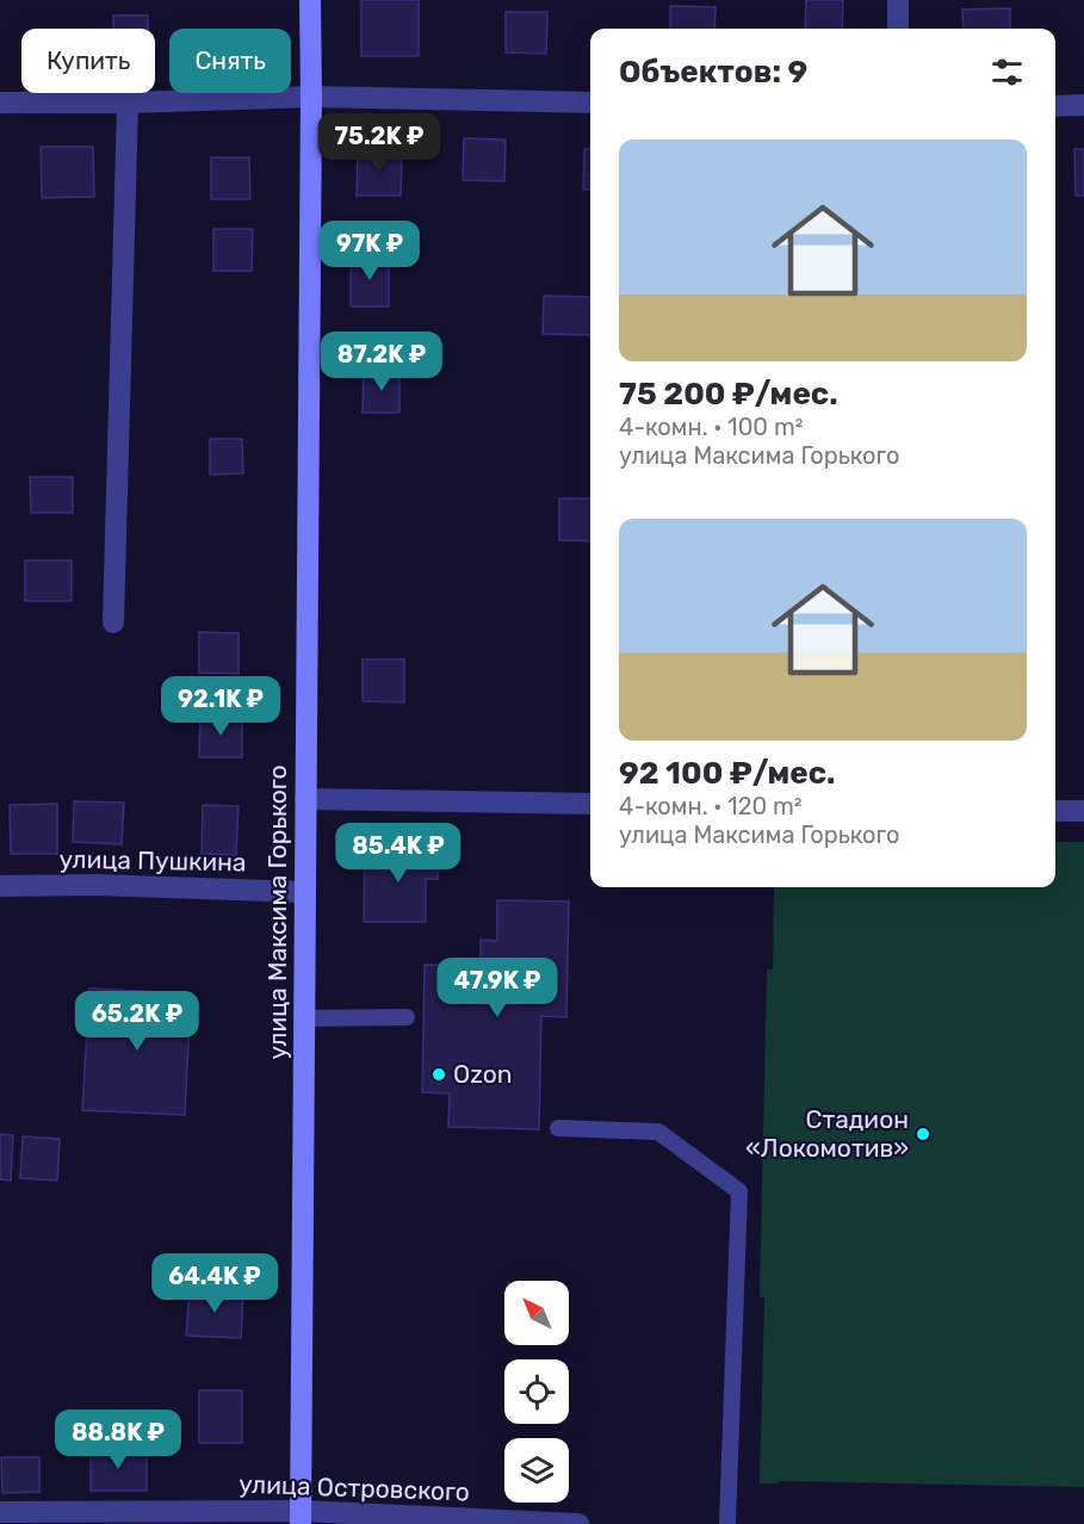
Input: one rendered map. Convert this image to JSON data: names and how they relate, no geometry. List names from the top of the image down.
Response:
{
  "streets": {
    "street": ["улица Пушкина", "улица Максима Горького", "улица Островского"]
  },
  "crossings": [
    ["улица Пушкина", "улица Максима Горького"],
    ["улица Максима Горького", "улица Островского"]
  ],
  "places": ["Ozon", "Стадион «Локомотив»"],
  "north": "top left",
  "page": {
    "chip": ["Купить", "Снять"],
    "heading": "Объектов: 9",
    "price": [
      "75.2K ₽",
      "97K ₽",
      "87.2K ₽",
      "92.1K ₽",
      "85.4K ₽",
      "47.9K ₽",
      "65.2K ₽",
      "64.4K ₽",
      "88.8K ₽"
    ],
    "list": [
      {
        "name": "75 200 ₽/мес.",
        "note": "4-комн. · 100 m² · улица Максима Горького"
      },
      {
        "name": "92 100 ₽/мес.",
        "note": "4-комн. · 120 m² · улица Максима Горького"
      }
    ]
  }
}
